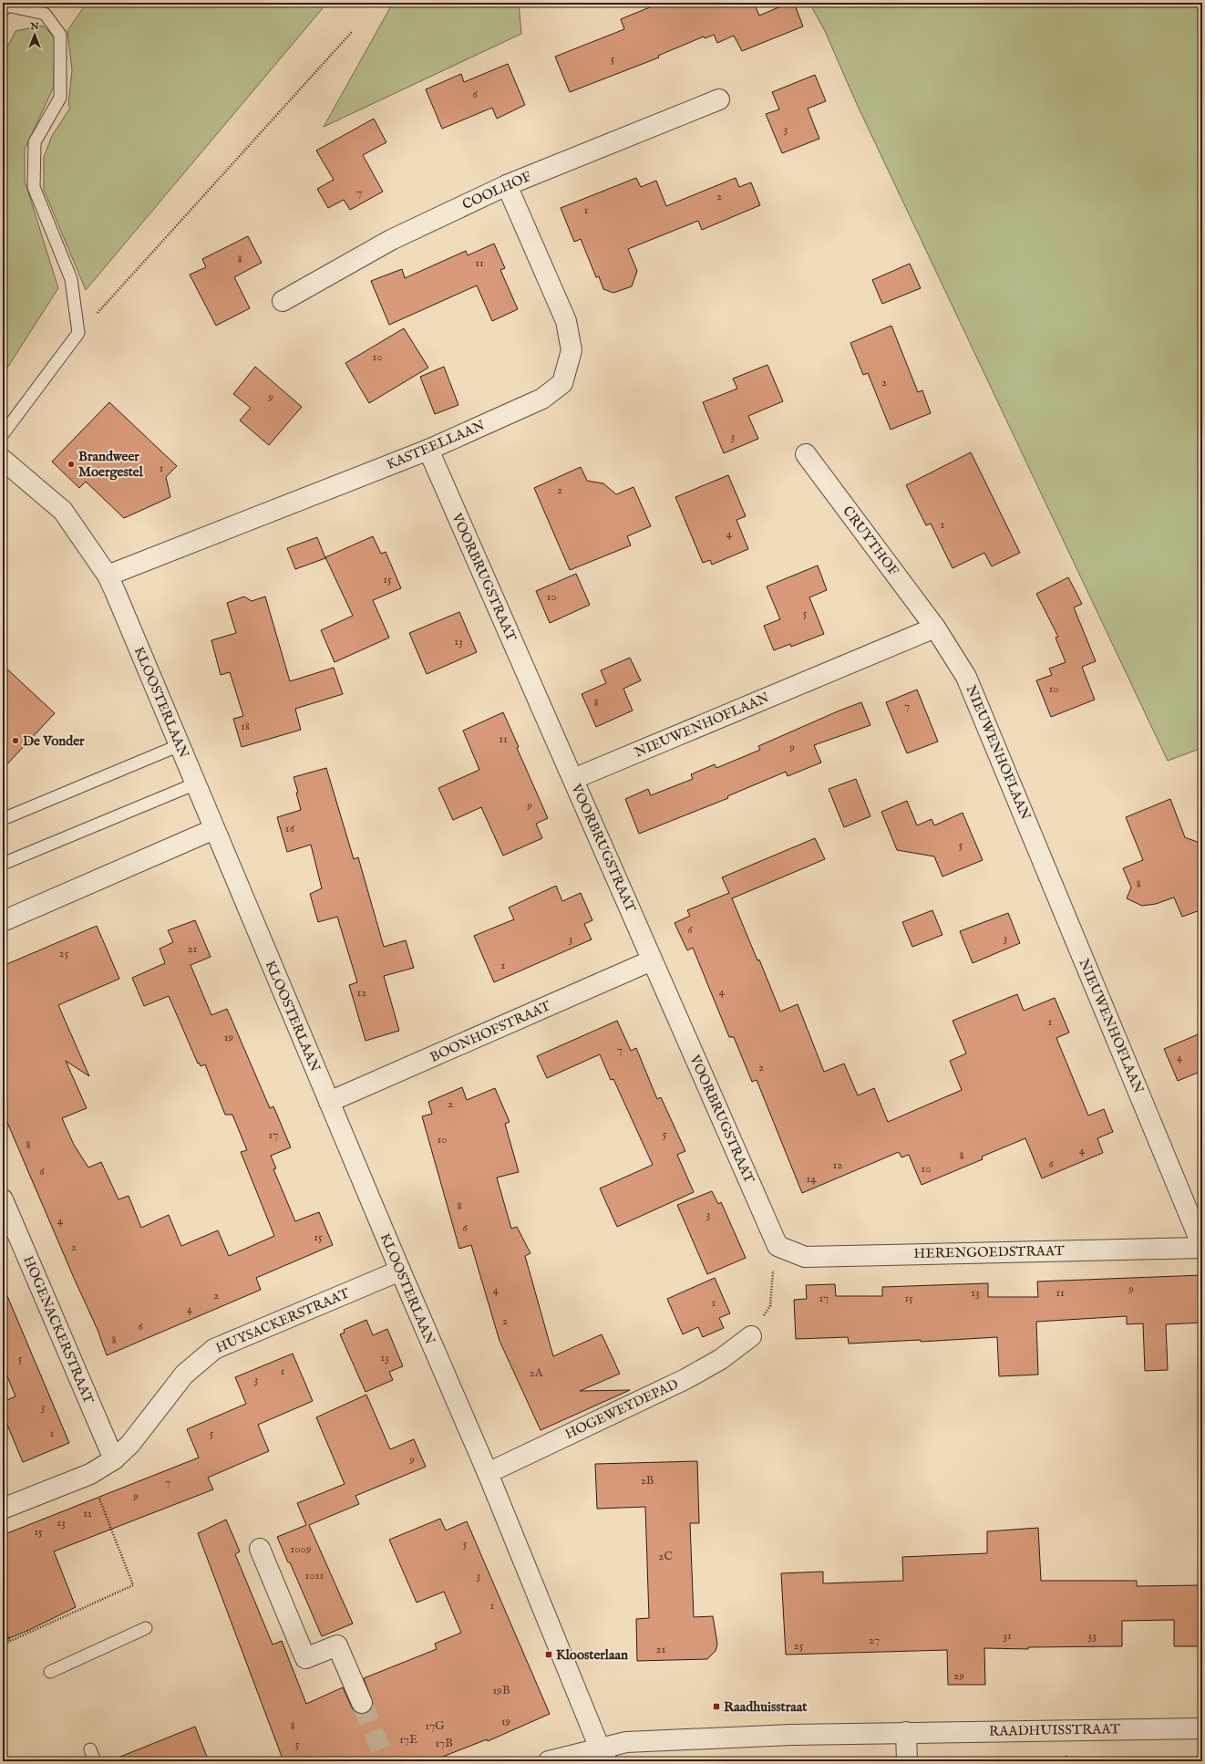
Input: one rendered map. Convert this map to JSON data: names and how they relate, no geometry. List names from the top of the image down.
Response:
{
  "streets": {
    "street": [
      "COOLHOF",
      "KASTEELLAAN",
      "CRUYTHOF",
      "VOORBRUGSTRAAT",
      "KLOOSTERLAAN",
      "NIEUWENHOFLAAN",
      "BOONHOFSTRAAT",
      "HERENGOEDSTRAAT",
      "HUYSACKERSTRAAT",
      "HOGENACKERSTRAAT",
      "HOGEWEYDEPAD",
      "RAADHUISSTRAAT"
    ]
  },
  "crossings": [
    ["COOLHOF", "KASTEELLAAN"],
    ["KASTEELLAAN", "VOORBRUGSTRAAT"],
    ["KASTEELLAAN", "KLOOSTERLAAN"],
    ["CRUYTHOF", "NIEUWENHOFLAAN"],
    ["VOORBRUGSTRAAT", "NIEUWENHOFLAAN"],
    ["VOORBRUGSTRAAT", "BOONHOFSTRAAT"],
    ["VOORBRUGSTRAAT", "HERENGOEDSTRAAT"],
    ["KLOOSTERLAAN", "BOONHOFSTRAAT"],
    ["KLOOSTERLAAN", "HUYSACKERSTRAAT"],
    ["KLOOSTERLAAN", "HOGEWEYDEPAD"],
    ["KLOOSTERLAAN", "RAADHUISSTRAAT"],
    ["NIEUWENHOFLAAN", "HERENGOEDSTRAAT"],
    ["HUYSACKERSTRAAT", "HOGENACKERSTRAAT"]
  ],
  "places": {
    "other": ["Brandweer Moergestel", "De Vonder"],
    "transit": ["Kloosterlaan", "Raadhuisstraat"]
  },
  "house_numbers": [
    "5",
    "6",
    "3",
    "7",
    "2",
    "1",
    "8",
    "11",
    "10",
    "2",
    "9",
    "3",
    "1",
    "2",
    "1",
    "4",
    "15",
    "10",
    "5",
    "13",
    "10",
    "8",
    "7",
    "18",
    "11",
    "9",
    "9",
    "16",
    "5",
    "8",
    "6",
    "3",
    "3",
    "21",
    "25",
    "1",
    "4",
    "12",
    "1",
    "19",
    "7",
    "4",
    "2",
    "2",
    "5",
    "17",
    "10",
    "8",
    "4",
    "8",
    "6",
    "12",
    "10",
    "6",
    "14",
    "8",
    "3",
    "4",
    "6",
    "15",
    "2",
    "9",
    "4",
    "13",
    "11",
    "2",
    "17",
    "15",
    "1",
    "4",
    "2",
    "6",
    "8",
    "13",
    "5",
    "1",
    "2A",
    "3",
    "3",
    "1",
    "5",
    "9",
    "2B",
    "7",
    "9",
    "11",
    "13",
    "15",
    "5",
    "1009",
    "2C",
    "1011",
    "3",
    "1",
    "31",
    "33",
    "27",
    "25",
    "21",
    "29",
    "19B",
    "19",
    "8",
    "17G",
    "17E",
    "17B",
    "5"
  ],
  "north": "top"
}
